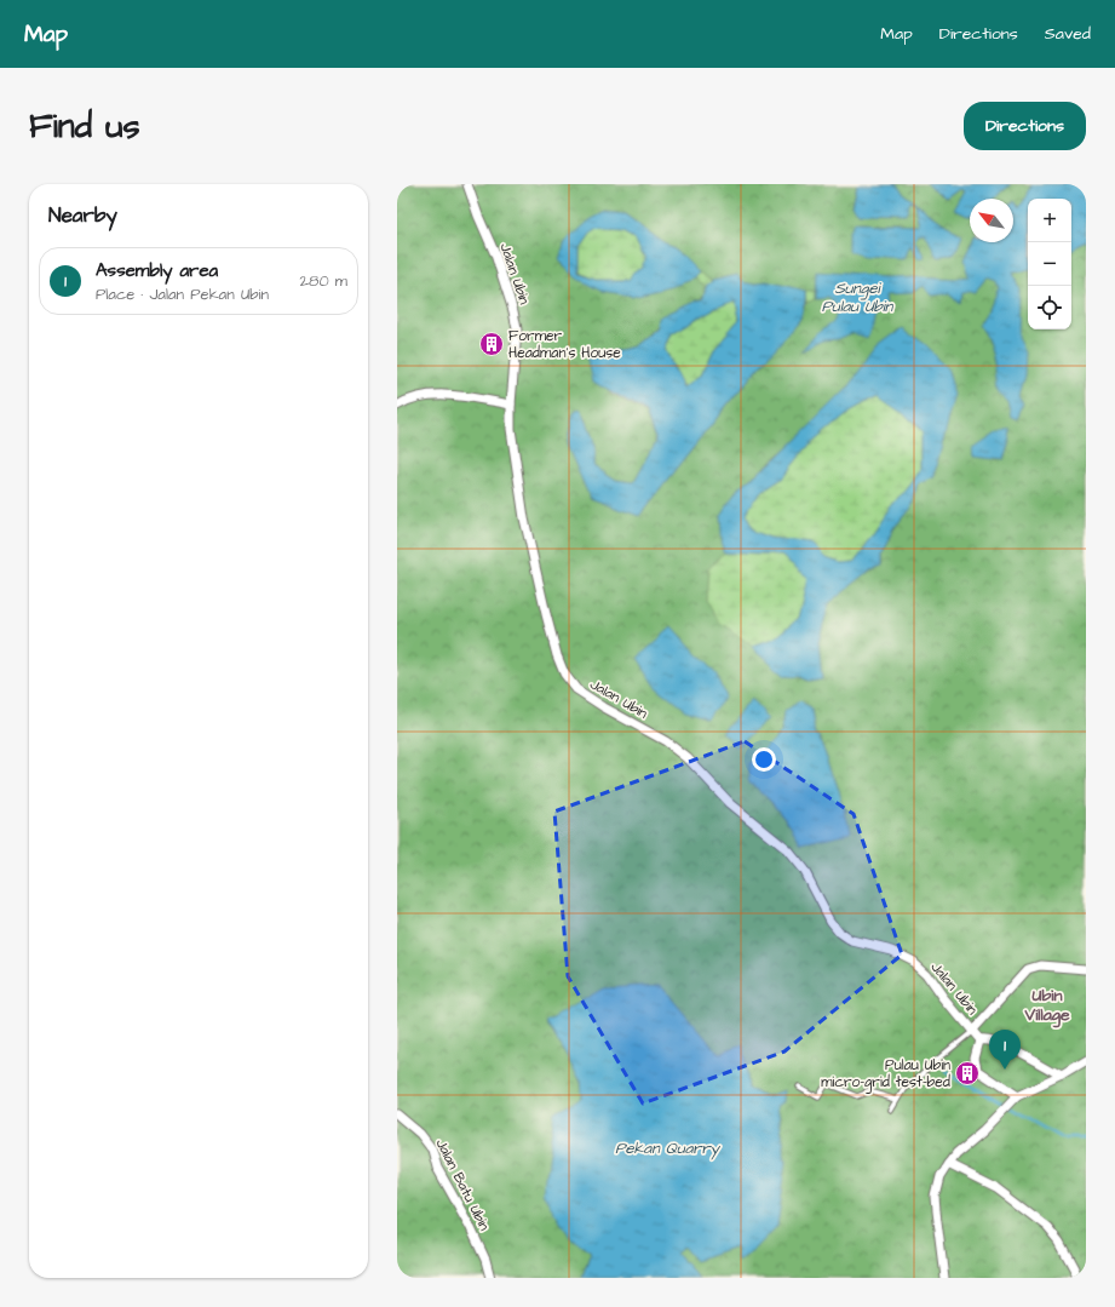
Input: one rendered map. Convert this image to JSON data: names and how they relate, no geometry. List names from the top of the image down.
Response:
{
  "streets": {
    "street": ["Jalan Ubin", "Jalan Batu Ubin"]
  },
  "districts": ["Ubin Village"],
  "water": ["Sungei Pulau Ubin", "Pekan Quarry"],
  "places": {
    "building": ["Former Headman's House", "Pulau Ubin micro-grid test-bed"]
  },
  "north": "top left",
  "page": {
    "header": "Map",
    "nav": ["Map", "Directions", "Saved"],
    "buttons": "Directions",
    "title": "Find us",
    "heading": "Nearby",
    "map_buttons": ["+", "−"],
    "list": [
      {
        "mark": "1",
        "name": "Assembly area",
        "note": "Place · Jalan Pekan Ubin",
        "value": "280 m"
      }
    ],
    "pins": "1"
  }
}
